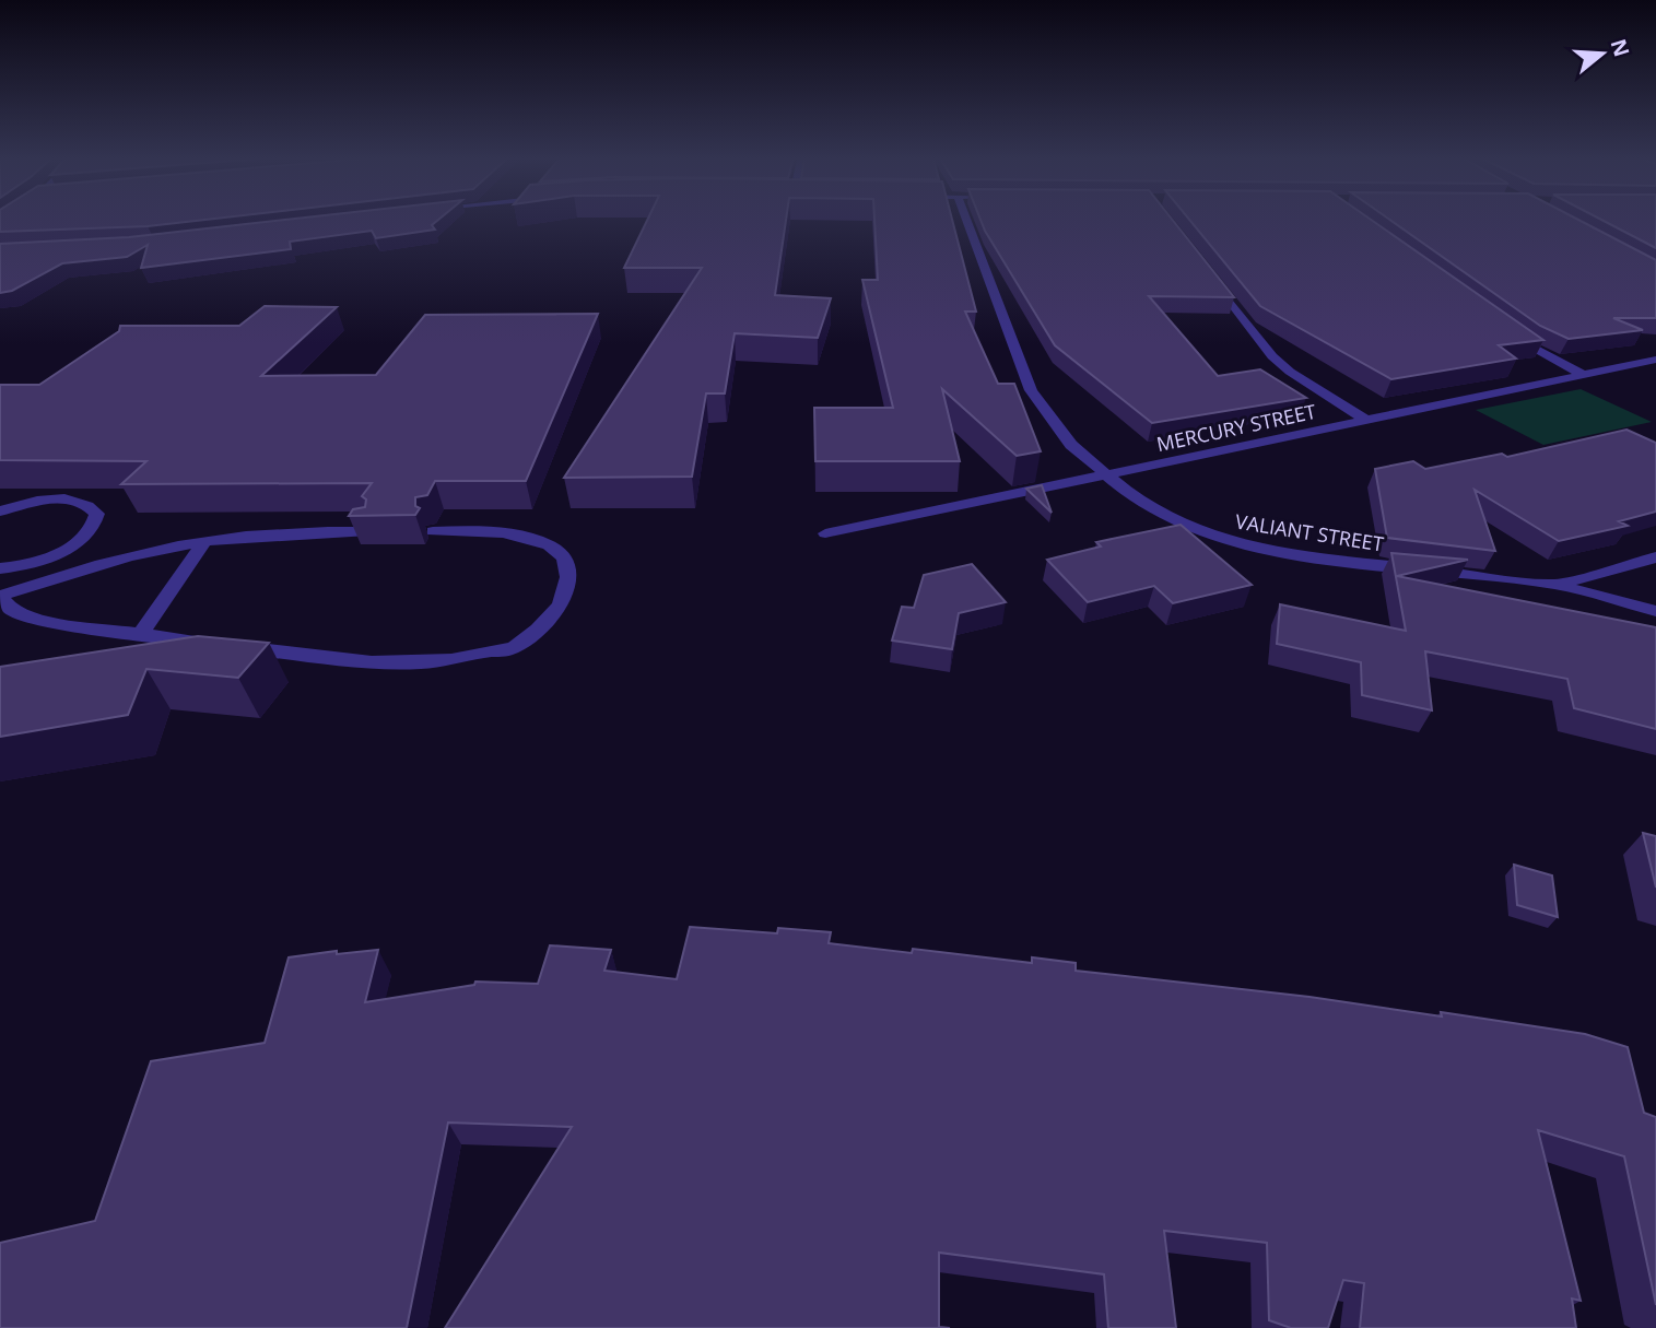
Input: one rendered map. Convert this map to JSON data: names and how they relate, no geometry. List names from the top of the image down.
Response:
{
  "streets": {
    "street": ["MERCURY STREET", "VALIANT STREET"]
  },
  "crossings": [
    ["MERCURY STREET", "VALIANT STREET"]
  ],
  "north": "right"
}
